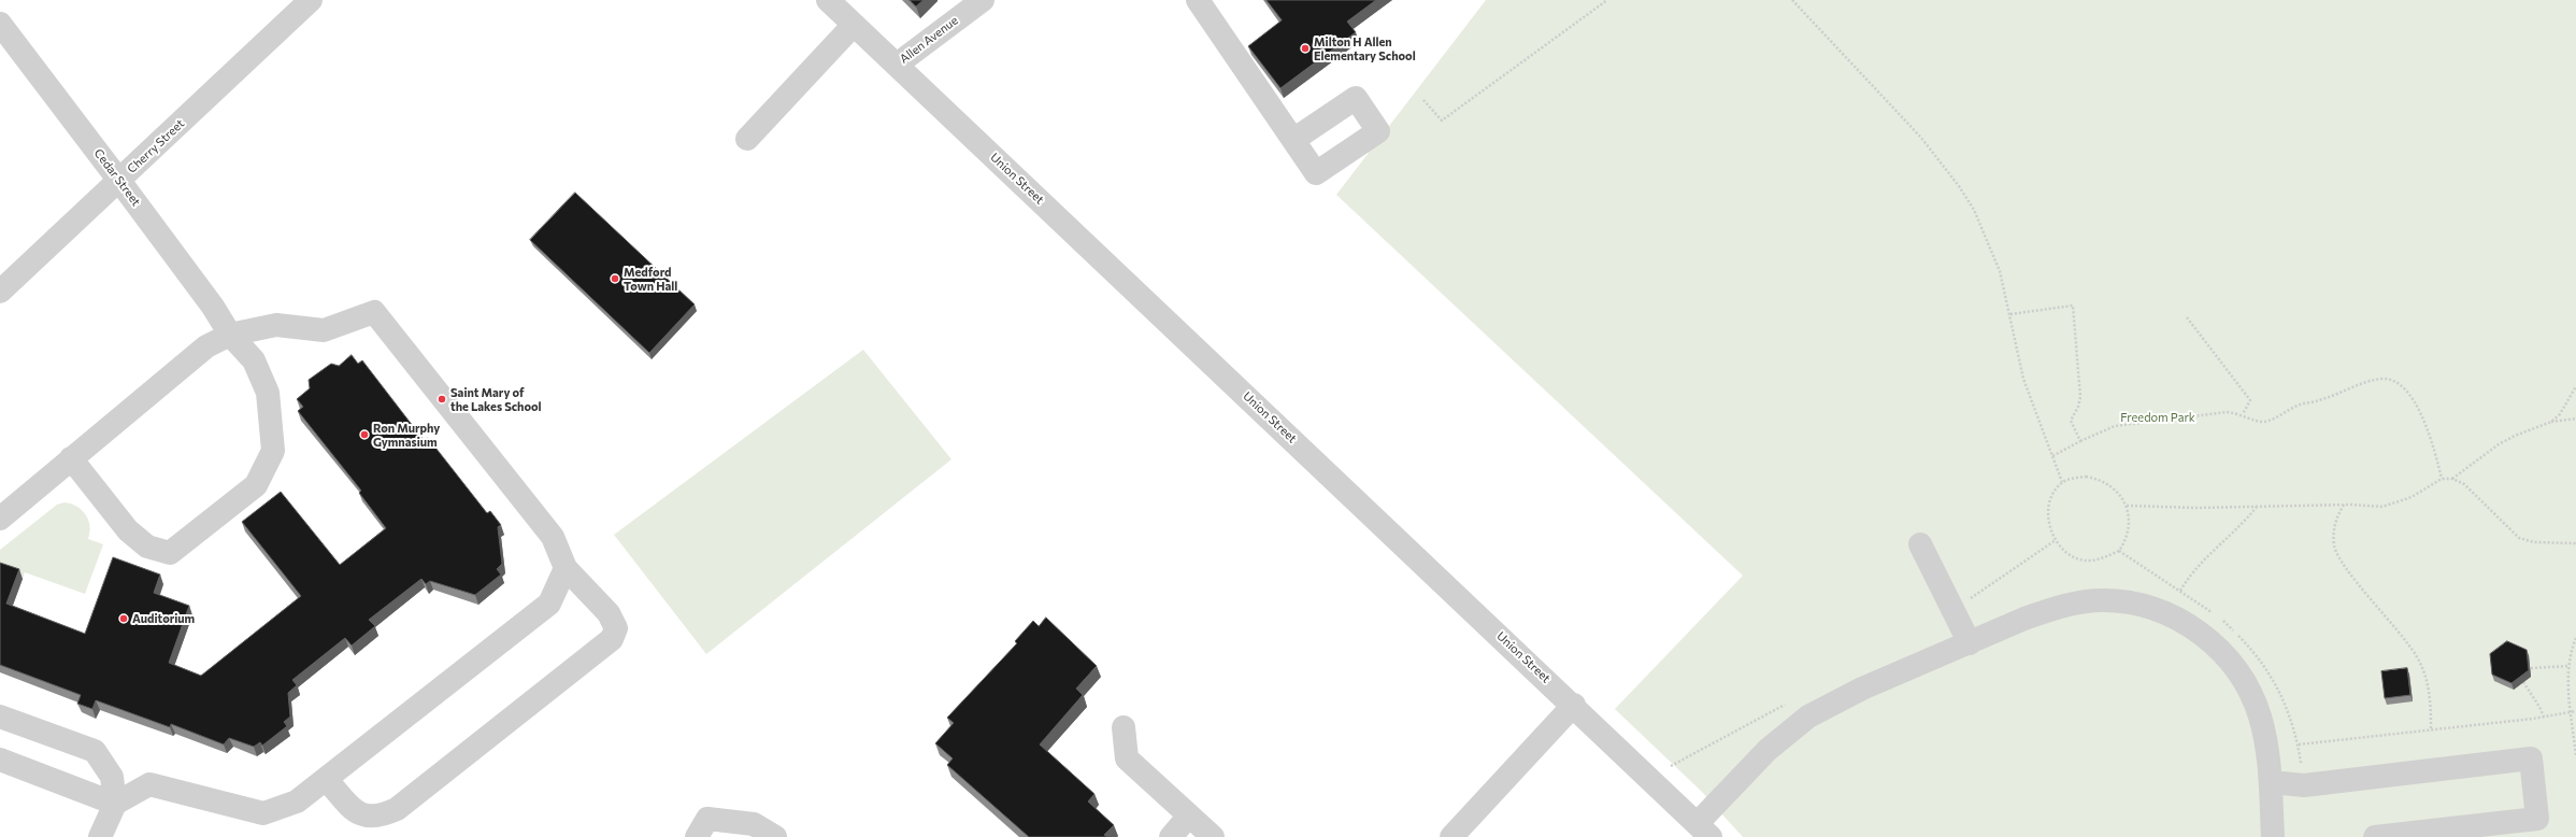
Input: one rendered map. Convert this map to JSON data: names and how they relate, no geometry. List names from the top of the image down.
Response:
{
  "streets": {
    "street": [
      "Allen Avenue",
      "Cherry Street",
      "Cedar Street",
      "Union Street"
    ]
  },
  "crossings": [
    ["Allen Avenue", "Union Street"],
    ["Cherry Street", "Cedar Street"]
  ],
  "parks": ["Freedom Park"],
  "places": [
    "Milton H Allen Elementary School",
    "Medford Town Hall",
    "Saint Mary of the Lakes School",
    "Ron Murphy Gymnasium",
    "Auditorium"
  ]
}
